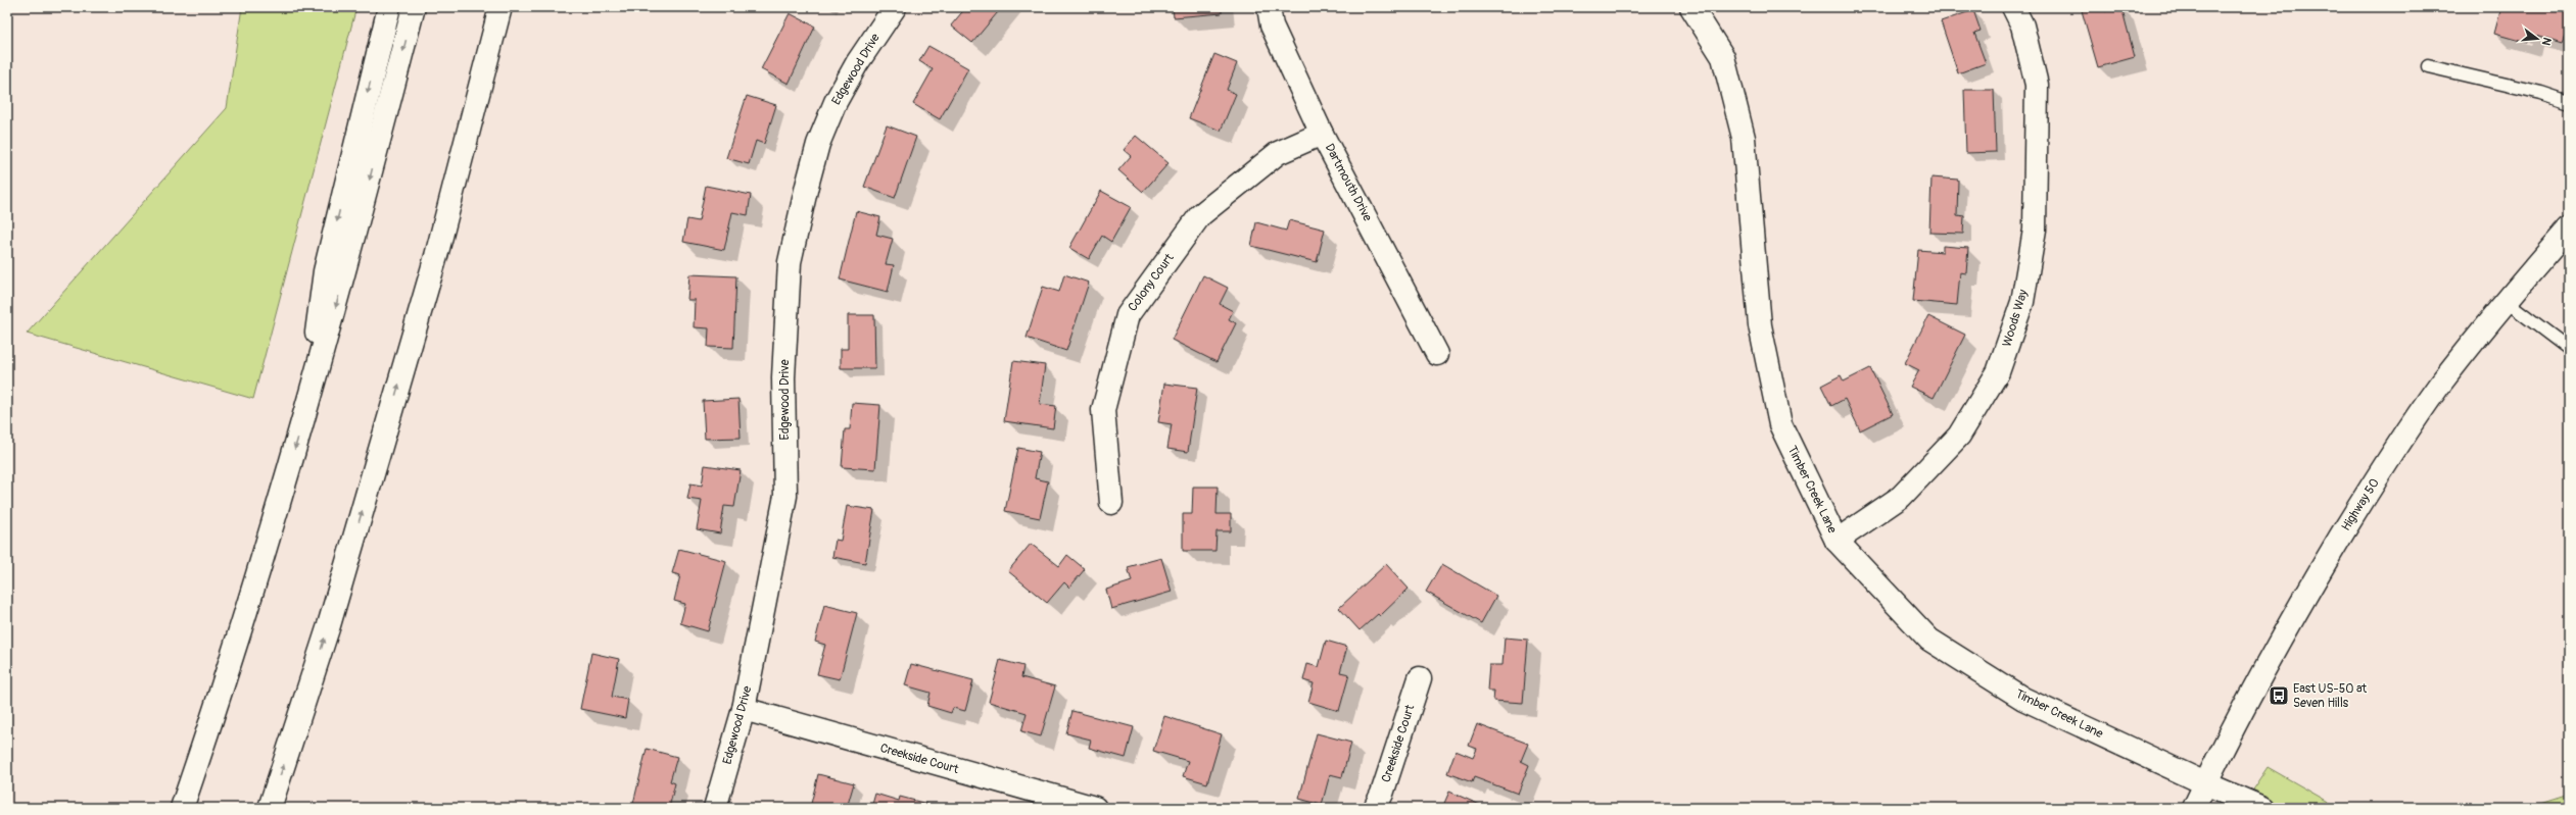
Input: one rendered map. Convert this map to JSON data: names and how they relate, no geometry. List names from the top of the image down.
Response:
{
  "streets": {
    "main road": [
      "Edgewood Drive",
      "Dartmouth Drive",
      "Colony Court",
      "Woods Way",
      "Timber Creek Lane",
      "Highway 50",
      "Creekside Court"
    ]
  },
  "crossings": [
    ["Edgewood Drive", "Creekside Court"],
    ["Dartmouth Drive", "Colony Court"],
    ["Woods Way", "Timber Creek Lane"],
    ["Timber Creek Lane", "Highway 50"]
  ],
  "places": {
    "bus stop": ["East US-50 at Seven Hills"]
  },
  "north": "right"
}
